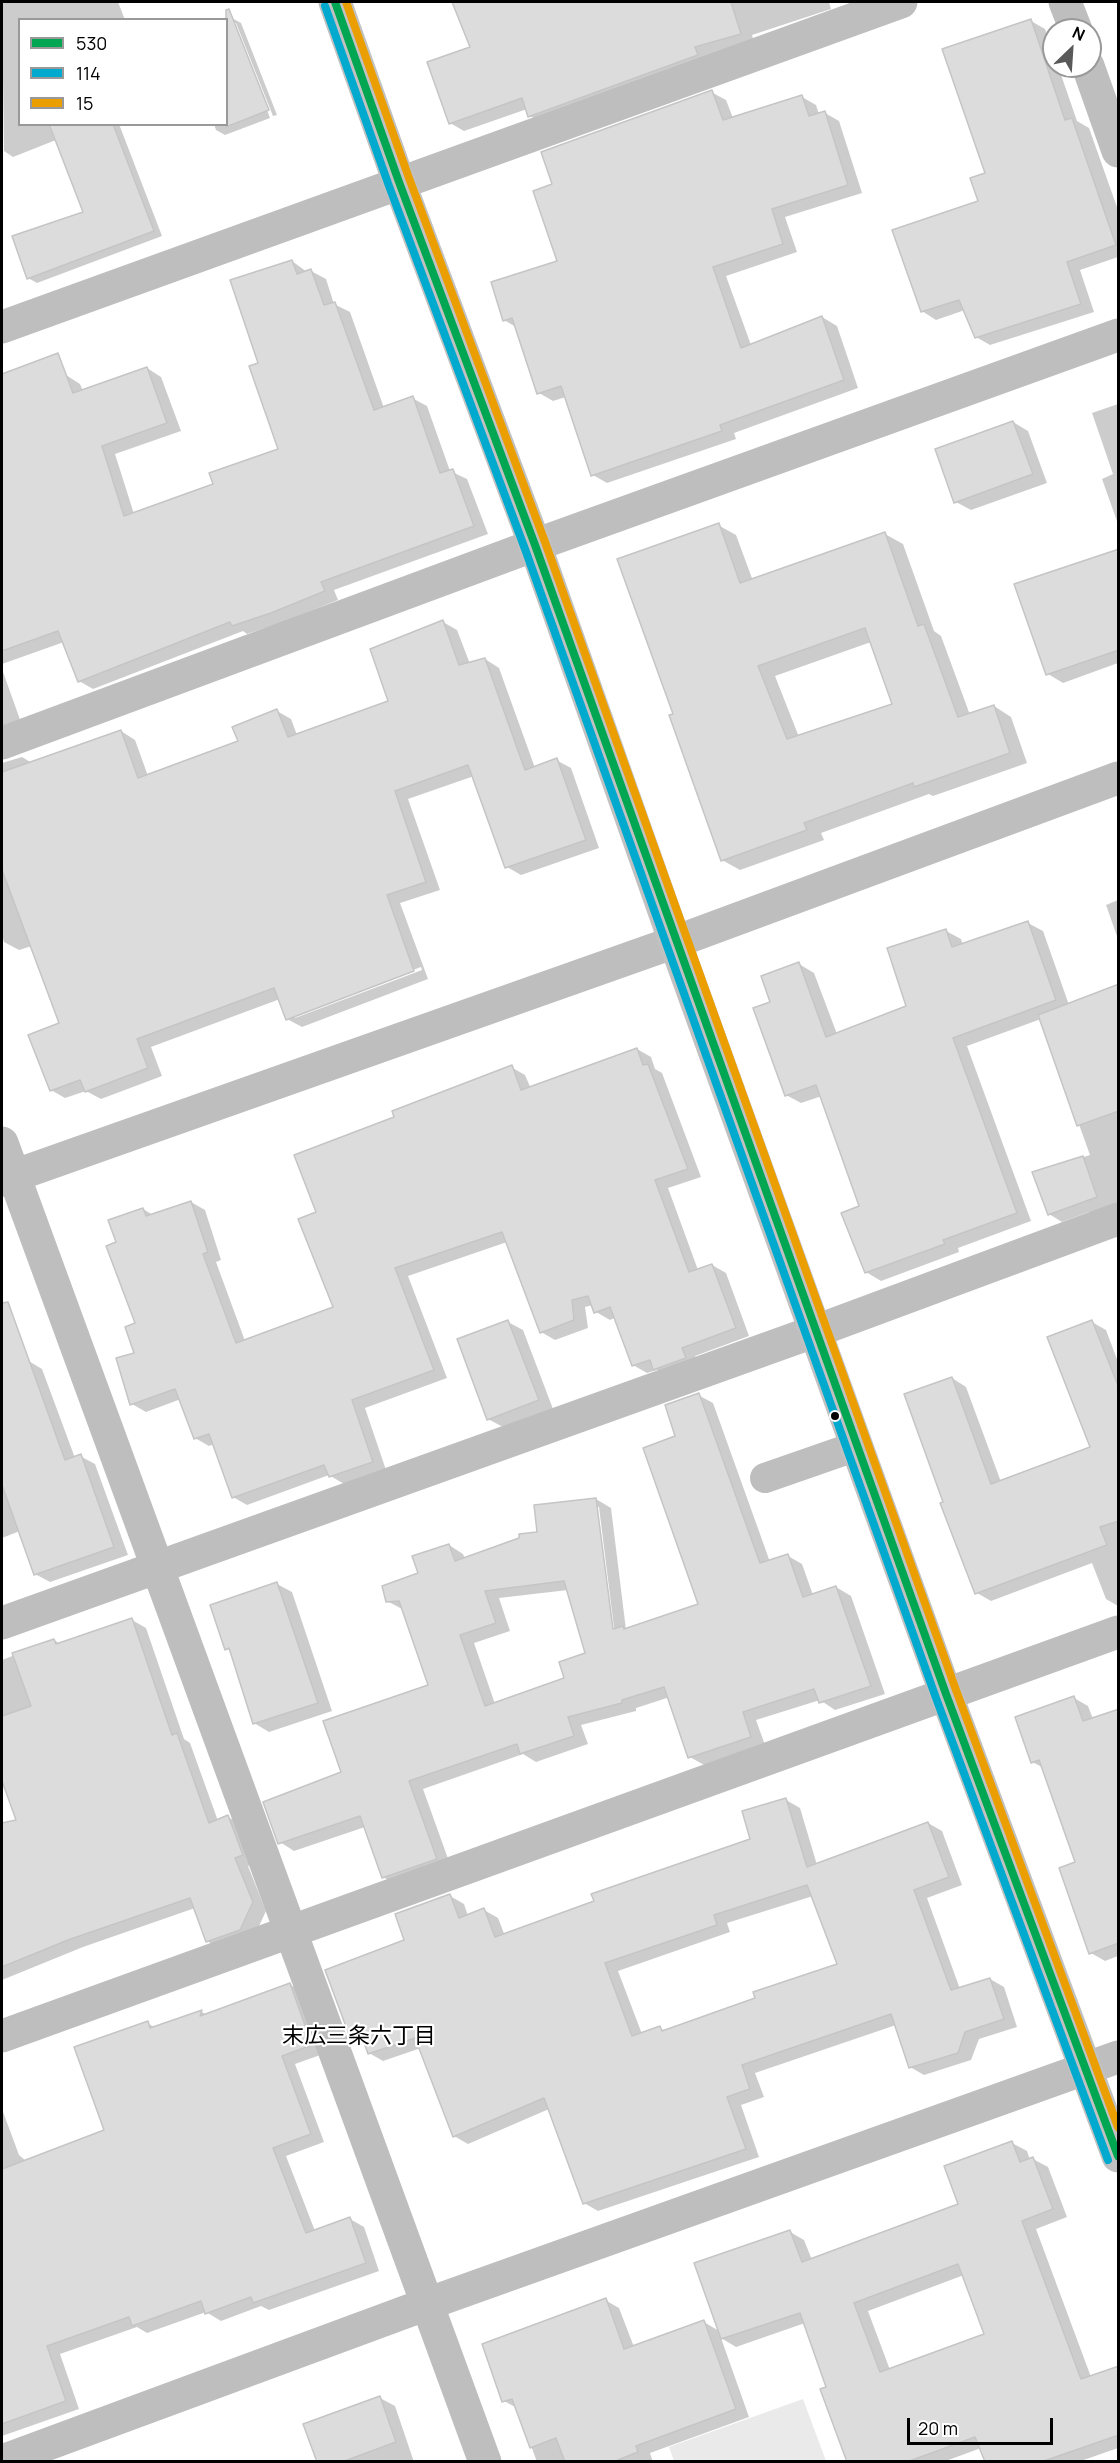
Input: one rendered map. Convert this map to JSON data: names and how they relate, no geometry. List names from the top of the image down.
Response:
{
  "districts": ["末広三条六丁目"],
  "lines": ["transit line 530", "transit line 15", "transit line 114"],
  "legend": ["530", "114", "15"],
  "scale_bar": "20 m",
  "north": "top right"
}
